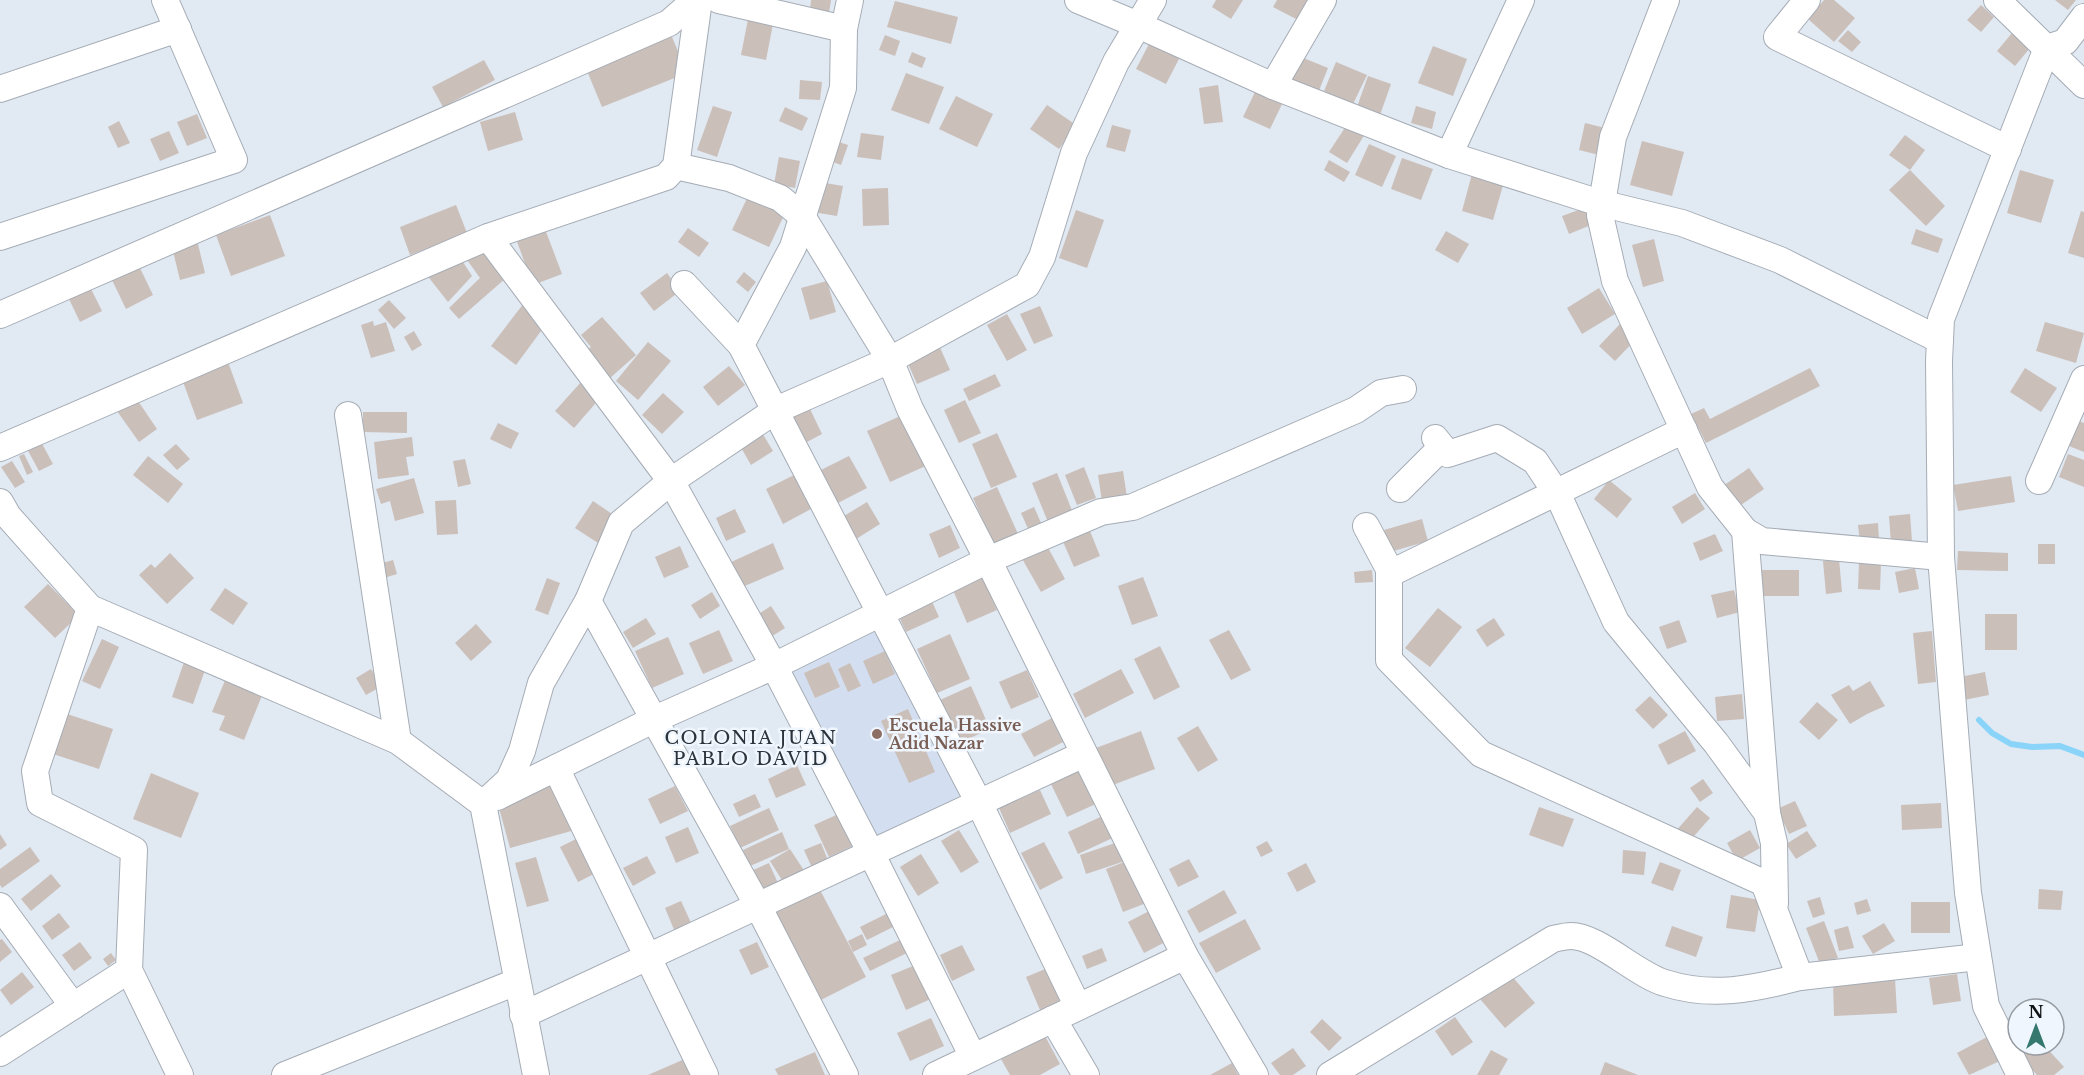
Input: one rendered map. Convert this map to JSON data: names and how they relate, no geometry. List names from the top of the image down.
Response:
{
  "districts": ["COLONIA JUAN PABLO DAVID"],
  "places": ["Escuela Hassive Adid Nazar"],
  "north": "top"
}
